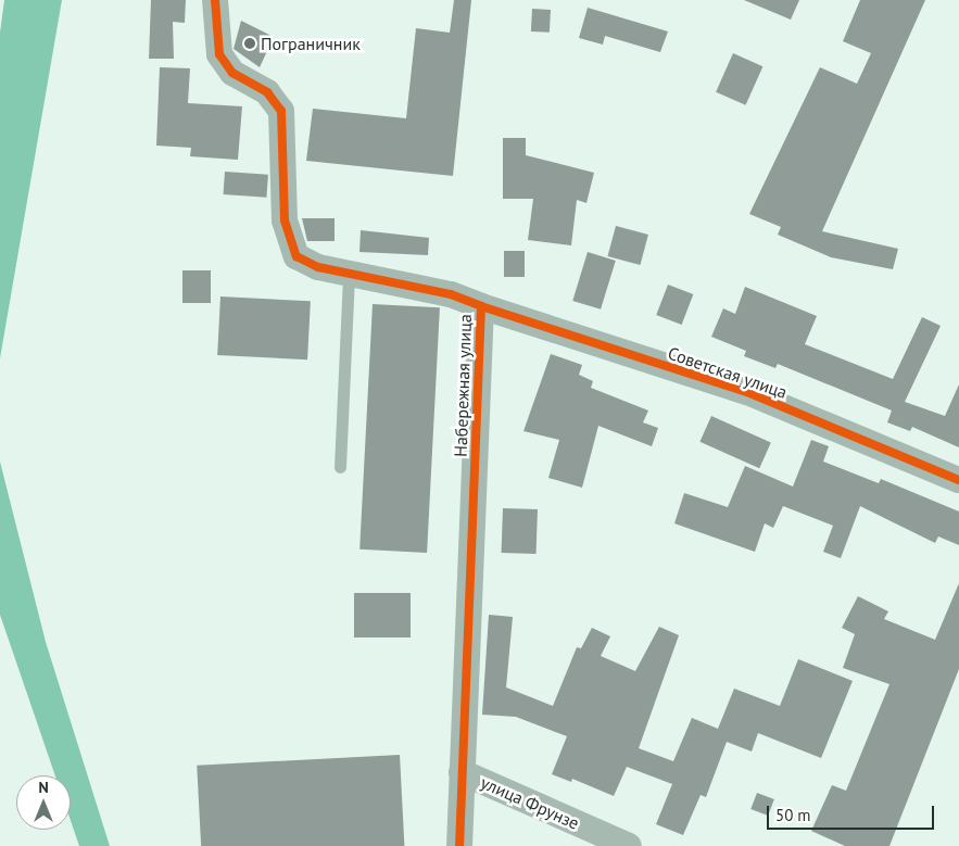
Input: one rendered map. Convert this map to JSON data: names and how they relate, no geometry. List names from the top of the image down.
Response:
{
  "streets": {
    "street": ["Советская улица", "Набережная улица", "улица Фрунзе"]
  },
  "crossings": [
    ["Советская улица", "Набережная улица"],
    ["Набережная улица", "улица Фрунзе"]
  ],
  "places": ["Пограничник"],
  "scale_bar": "50 m",
  "north": "top"
}
